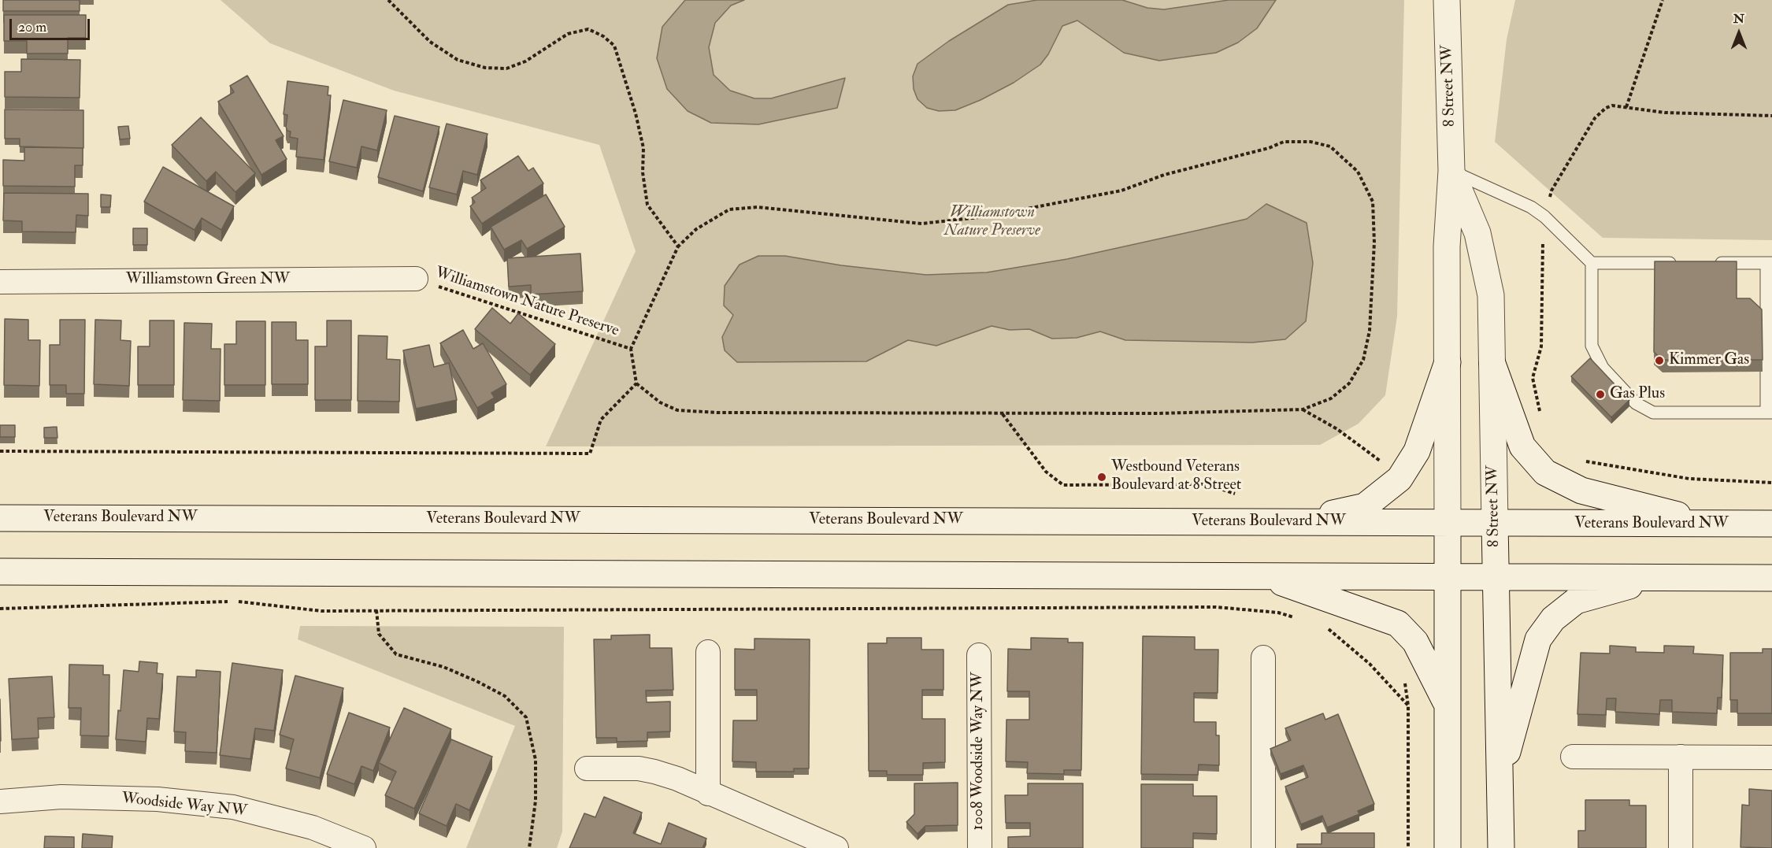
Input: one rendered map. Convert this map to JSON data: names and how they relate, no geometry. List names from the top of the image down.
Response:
{
  "streets": {
    "main road": ["8 Street NW", "Veterans Boulevard NW"],
    "street": ["Williamstown Green NW", "1008 Woodside Way NW", "Woodside Way NW"],
    "path": ["Williamstown Nature Preserve"]
  },
  "crossings": [
    ["8 Street NW", "Veterans Boulevard NW"],
    ["Williamstown Green NW", "Williamstown Nature Preserve"]
  ],
  "parks": ["Williamstown Nature Preserve"],
  "places": ["Kimmer Gas", "Gas Plus", "Westbound Veterans Boulevard at 8 Street"],
  "scale_bar": "20 m",
  "north": "top"
}
